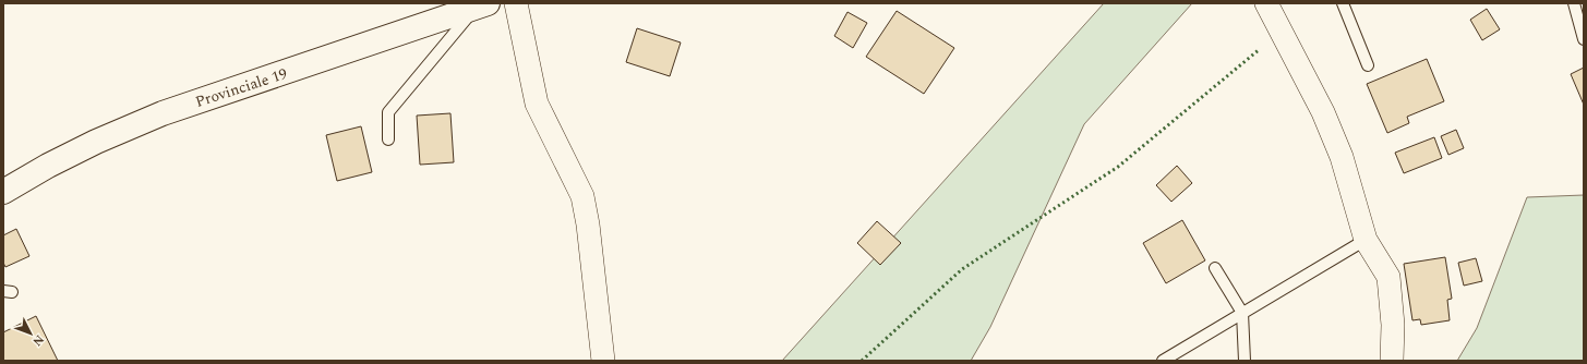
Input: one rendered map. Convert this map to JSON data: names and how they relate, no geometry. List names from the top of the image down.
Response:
{
  "streets": {
    "main road": ["Provinciale 19"]
  },
  "north": "bottom right"
}
